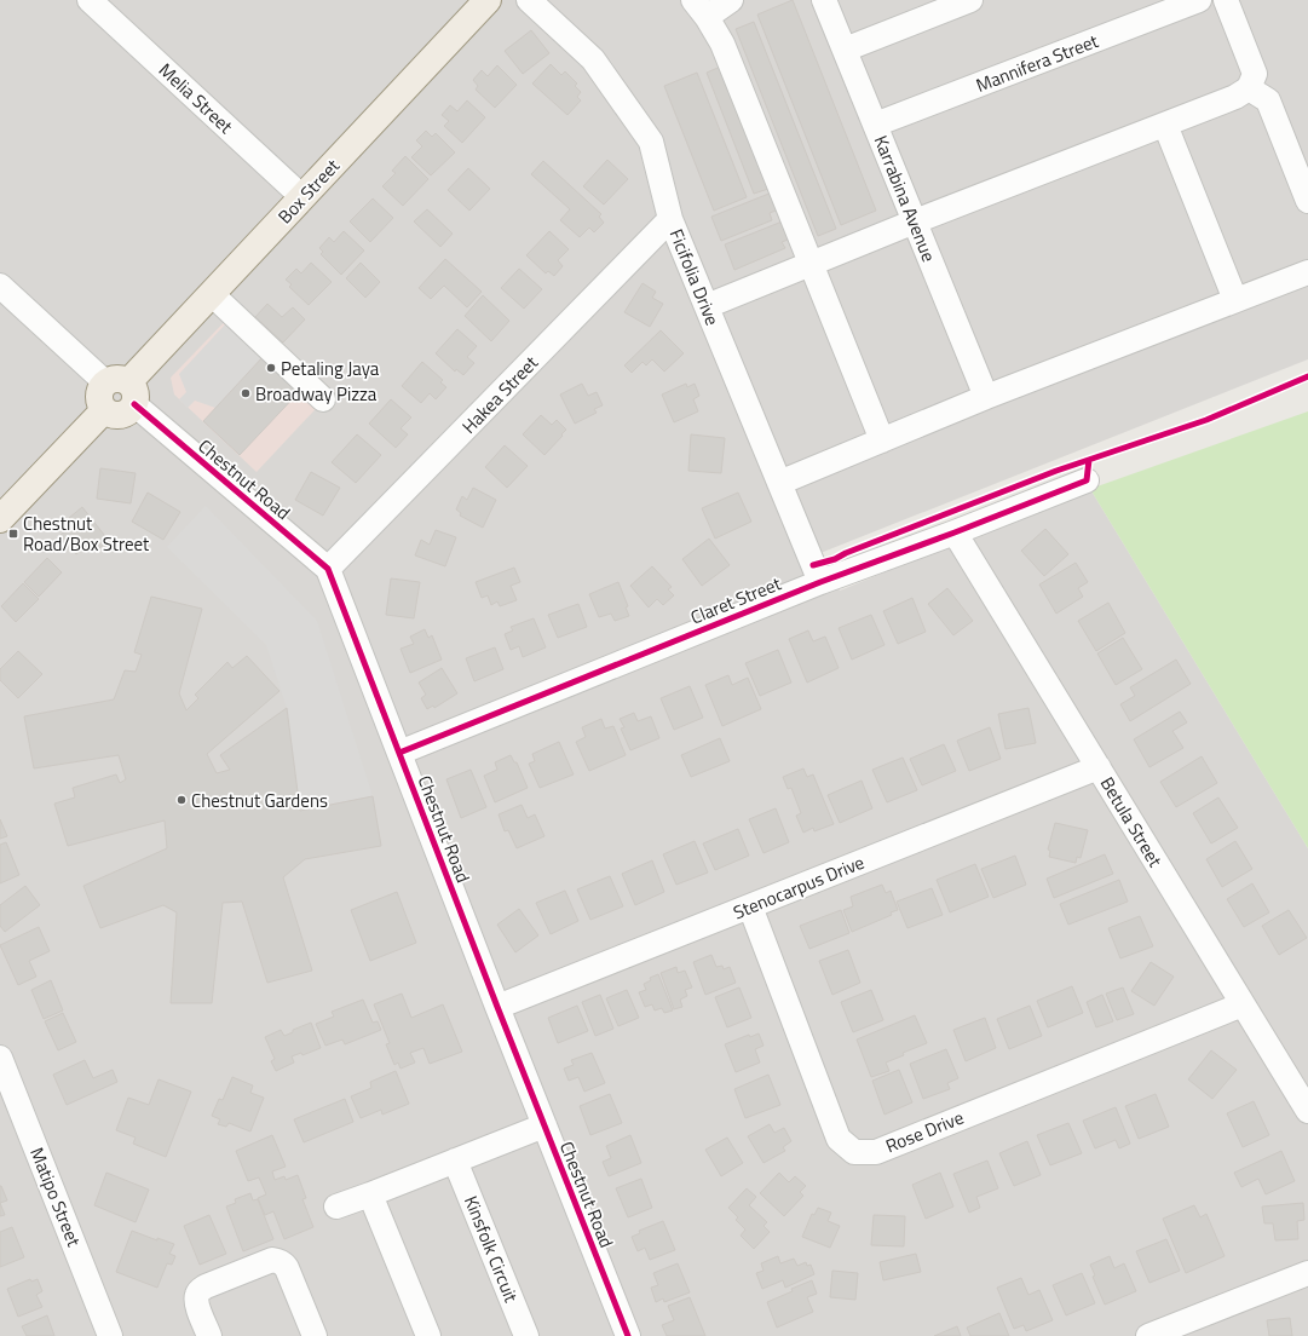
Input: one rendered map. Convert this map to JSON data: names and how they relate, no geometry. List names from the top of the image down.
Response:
{
  "streets": {
    "main road": ["Box Street"],
    "street": [
      "Mannifera Street",
      "Melia Street",
      "Karrabina Avenue",
      "Ficifolia Drive",
      "Hakea Street",
      "Chestnut Road",
      "Claret Street",
      "Betula Street",
      "Stenocarpus Drive",
      "Rose Drive",
      "Matipo Street",
      "Kinsfolk Circuit"
    ]
  },
  "crossings": [
    ["Mannifera Street", "Karrabina Avenue"],
    ["Melia Street", "Box Street"],
    ["Box Street", "Chestnut Road"],
    ["Ficifolia Drive", "Hakea Street"],
    ["Ficifolia Drive", "Claret Street"],
    ["Hakea Street", "Chestnut Road"],
    ["Chestnut Road", "Claret Street"],
    ["Chestnut Road", "Stenocarpus Drive"],
    ["Claret Street", "Betula Street"],
    ["Betula Street", "Stenocarpus Drive"],
    ["Betula Street", "Rose Drive"],
    ["Stenocarpus Drive", "Rose Drive"]
  ],
  "places": {
    "other": ["Petaling Jaya", "Broadway Pizza", "Chestnut Gardens"],
    "transit": ["Chestnut Road/Box Street"]
  }
}
